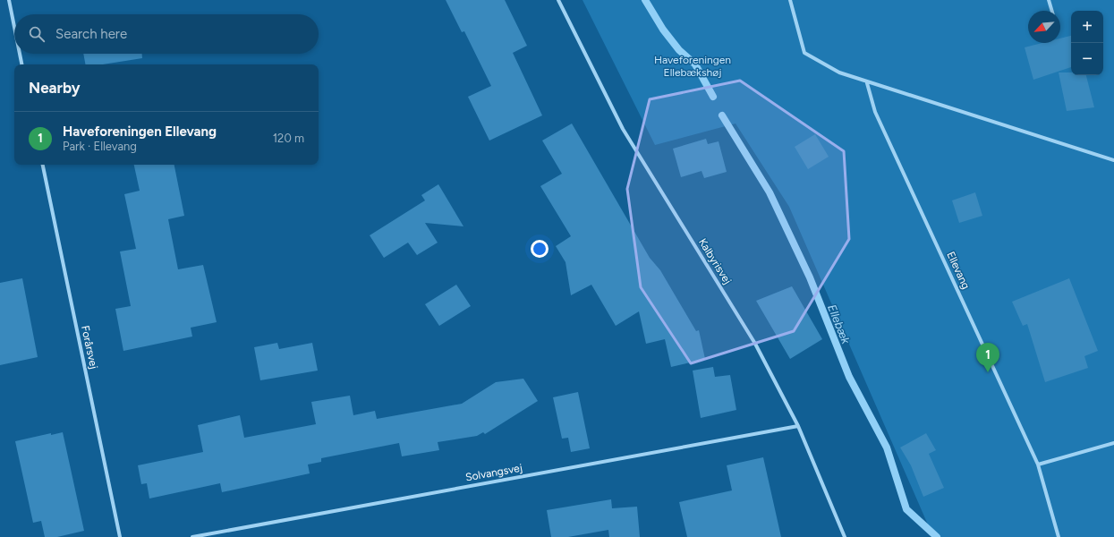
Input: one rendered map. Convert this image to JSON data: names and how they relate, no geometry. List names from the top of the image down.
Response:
{
  "streets": {
    "street": [
      "Kalbyrisvej",
      "Ellevang",
      "Forårsvej",
      "Solvangsvej"
    ]
  },
  "crossings": [
    ["Kalbyrisvej", "Solvangsvej"]
  ],
  "water": ["Ellebæk"],
  "parks": ["Haveforeningen Ellebækshøj"],
  "north": "bottom left",
  "page": {
    "map_buttons": ["+", "−"],
    "search": "Search here",
    "heading": "Nearby",
    "list": [
      {
        "mark": "1",
        "name": "Haveforeningen Ellevang",
        "note": "Park · Ellevang",
        "value": "120 m"
      }
    ],
    "pins": "1"
  }
}
